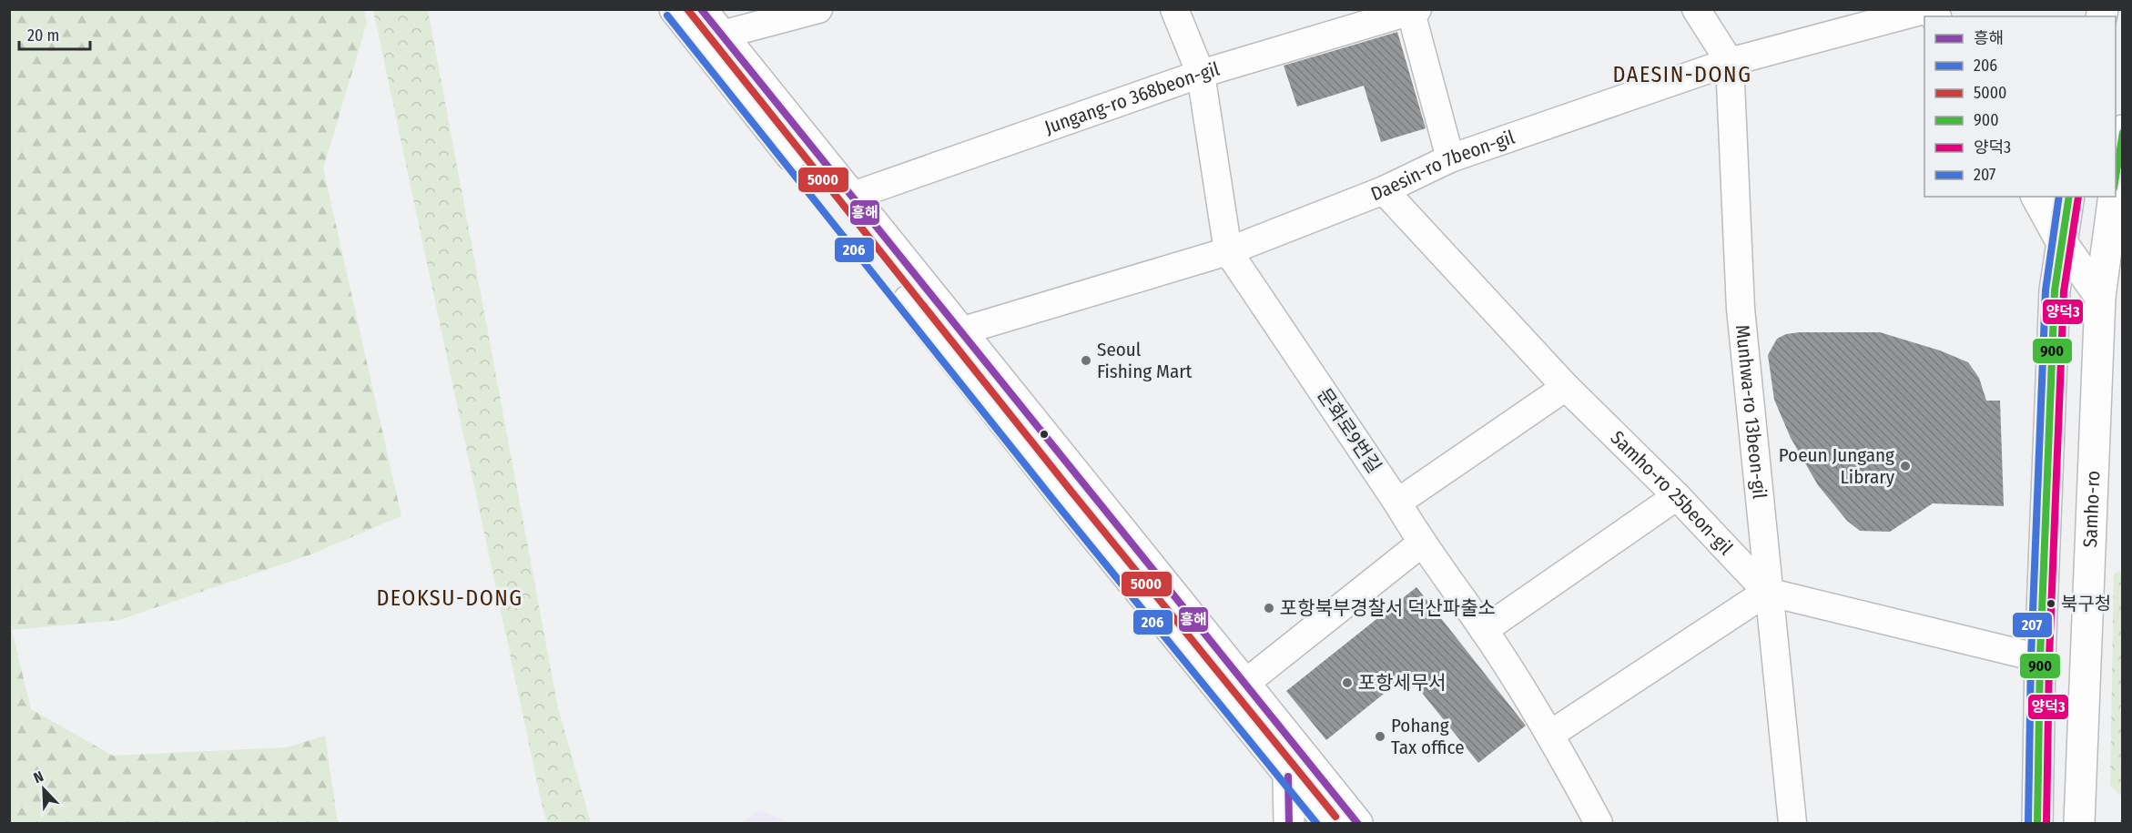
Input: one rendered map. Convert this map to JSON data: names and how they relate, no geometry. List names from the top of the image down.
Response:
{
  "streets": {
    "main road": ["Samho-ro"],
    "street": [
      "Jungang-ro 368beon-gil",
      "Daesin-ro 7beon-gil",
      "Munhwa-ro 13beon-gil",
      "문화로9번길",
      "Samho-ro 25beon-gil"
    ]
  },
  "crossings": [
    ["Jungang-ro 368beon-gil", "문화로9번길"],
    ["Daesin-ro 7beon-gil", "Munhwa-ro 13beon-gil"],
    ["Daesin-ro 7beon-gil", "문화로9번길"],
    ["Daesin-ro 7beon-gil", "Samho-ro 25beon-gil"],
    ["Munhwa-ro 13beon-gil", "Samho-ro 25beon-gil"]
  ],
  "districts": ["DAESIN-DONG", "DEOKSU-DONG"],
  "places": [
    "Seoul Fishing Mart",
    "Poeun Jungang Library",
    "북구청",
    "포항북부경찰서 덕산파출소",
    "포항세무서",
    "Pohang Tax office"
  ],
  "lines": [
    "transit line 흥해",
    "transit line 5000",
    "transit line 206",
    "transit line 900",
    "transit line 양덕3",
    "transit line 207"
  ],
  "legend": [
    "흥해",
    "206",
    "5000",
    "900",
    "양덕3",
    "207"
  ],
  "scale_bar": "20 m",
  "north": "top left"
}
